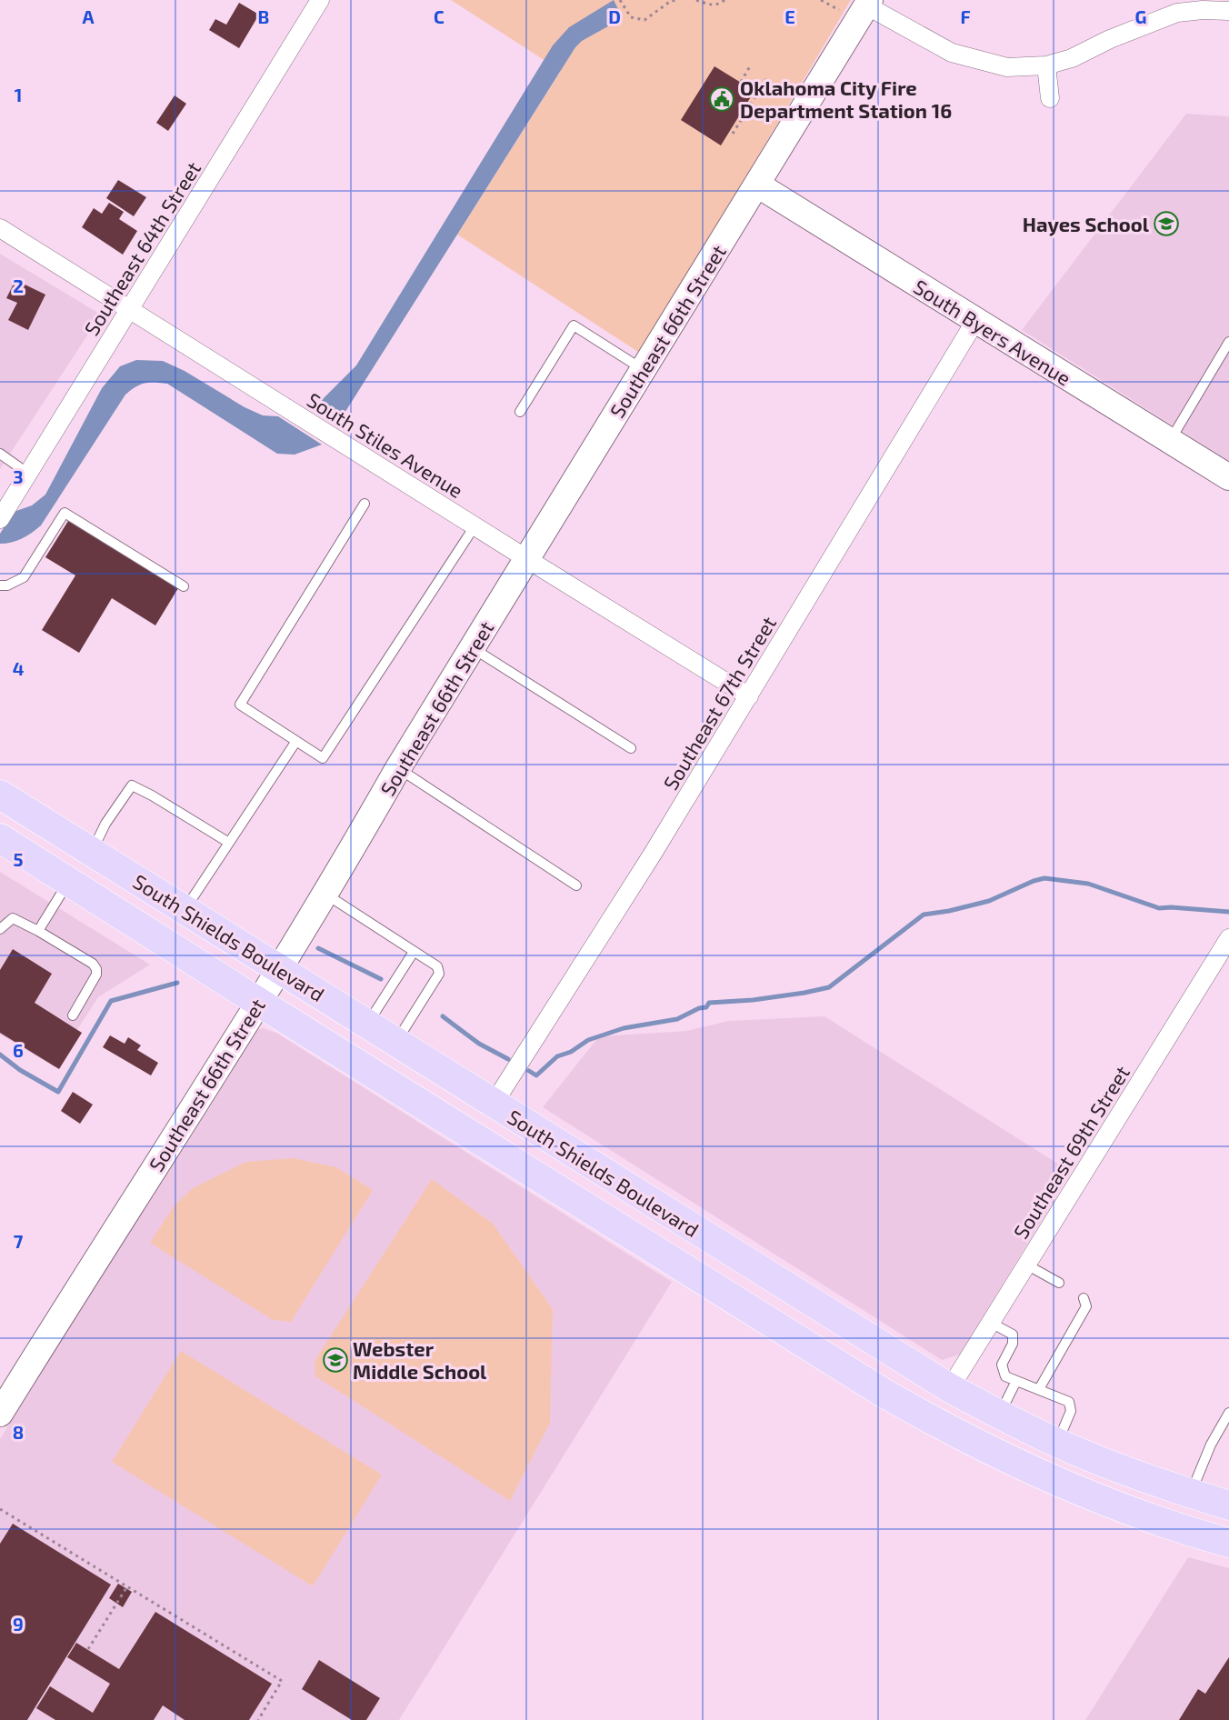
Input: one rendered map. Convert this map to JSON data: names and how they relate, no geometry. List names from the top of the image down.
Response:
{
  "streets": {
    "main road": ["South Shields Boulevard"],
    "street": [
      "Southeast 64th Street",
      "Southeast 66th Street",
      "South Byers Avenue",
      "South Stiles Avenue",
      "Southeast 67th Street",
      "Southeast 69th Street"
    ]
  },
  "crossings": [
    ["Southeast 64th Street", "South Stiles Avenue"],
    ["Southeast 66th Street", "South Byers Avenue"],
    ["Southeast 66th Street", "South Stiles Avenue"],
    ["Southeast 66th Street", "South Shields Boulevard"],
    ["South Byers Avenue", "Southeast 67th Street"],
    ["South Stiles Avenue", "Southeast 67th Street"],
    ["Southeast 67th Street", "South Shields Boulevard"],
    ["South Shields Boulevard", "Southeast 69th Street"]
  ],
  "places": {
    "public building": ["Oklahoma City Fire Department Station 16"],
    "school or university": ["Hayes School", "Webster Middle School"]
  },
  "grid": {
    "columns": [
      "A",
      "B",
      "C",
      "D",
      "E",
      "F",
      "G"
    ],
    "rows": [
      "1",
      "2",
      "3",
      "4",
      "5",
      "6",
      "7",
      "8",
      "9"
    ]
  }
}
